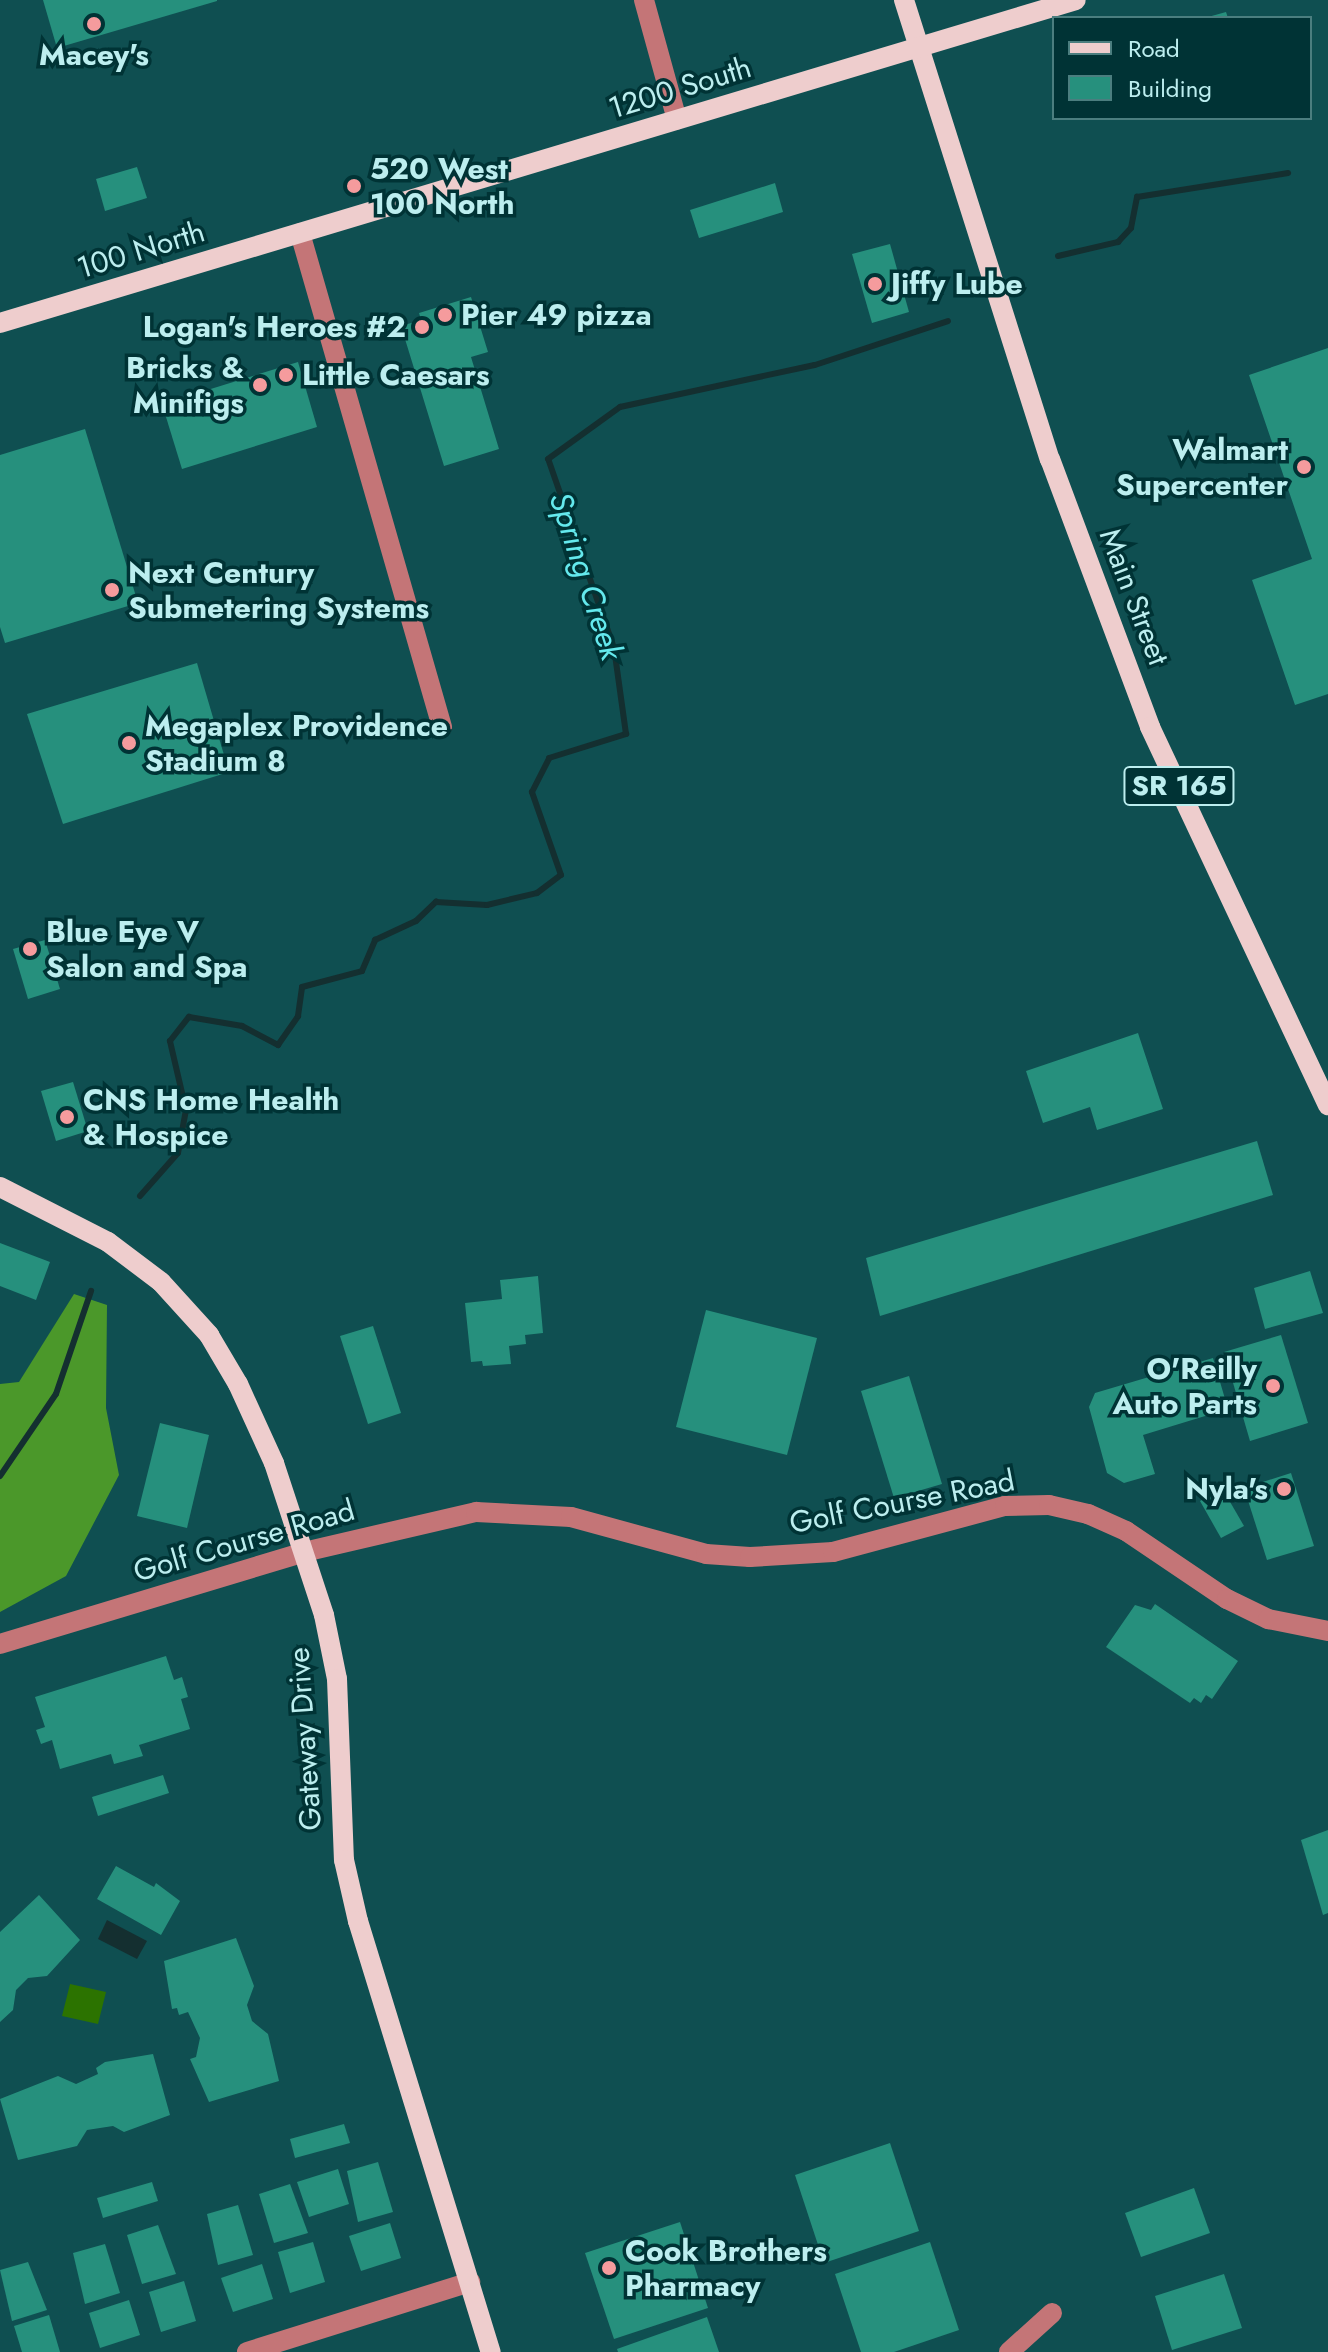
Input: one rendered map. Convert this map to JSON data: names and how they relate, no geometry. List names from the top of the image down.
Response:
{
  "streets": {
    "main road": [
      "1200 South",
      "100 North",
      "Main Street",
      "SR 165",
      "Gateway Drive"
    ],
    "street": ["Golf Course Road"]
  },
  "crossings": [
    ["1200 South", "100 North"],
    ["1200 South", "Main Street"],
    ["Golf Course Road", "Gateway Drive"]
  ],
  "water": ["Spring Creek"],
  "places": [
    "Macey's",
    "520 West 100 North",
    "Jiffy Lube",
    "Pier 49 pizza",
    "Logan's Heroes #2",
    "Little Caesars",
    "Bricks & Minifigs",
    "Walmart Supercenter",
    "Next Century Submetering Systems",
    "Megaplex Providence Stadium 8",
    "Blue Eye V Salon and Spa",
    "CNS Home Health & Hospice",
    "O'Reilly Auto Parts",
    "Nyla's",
    "Cook Brothers Pharmacy"
  ],
  "legend": ["Road", "Building"]
}
